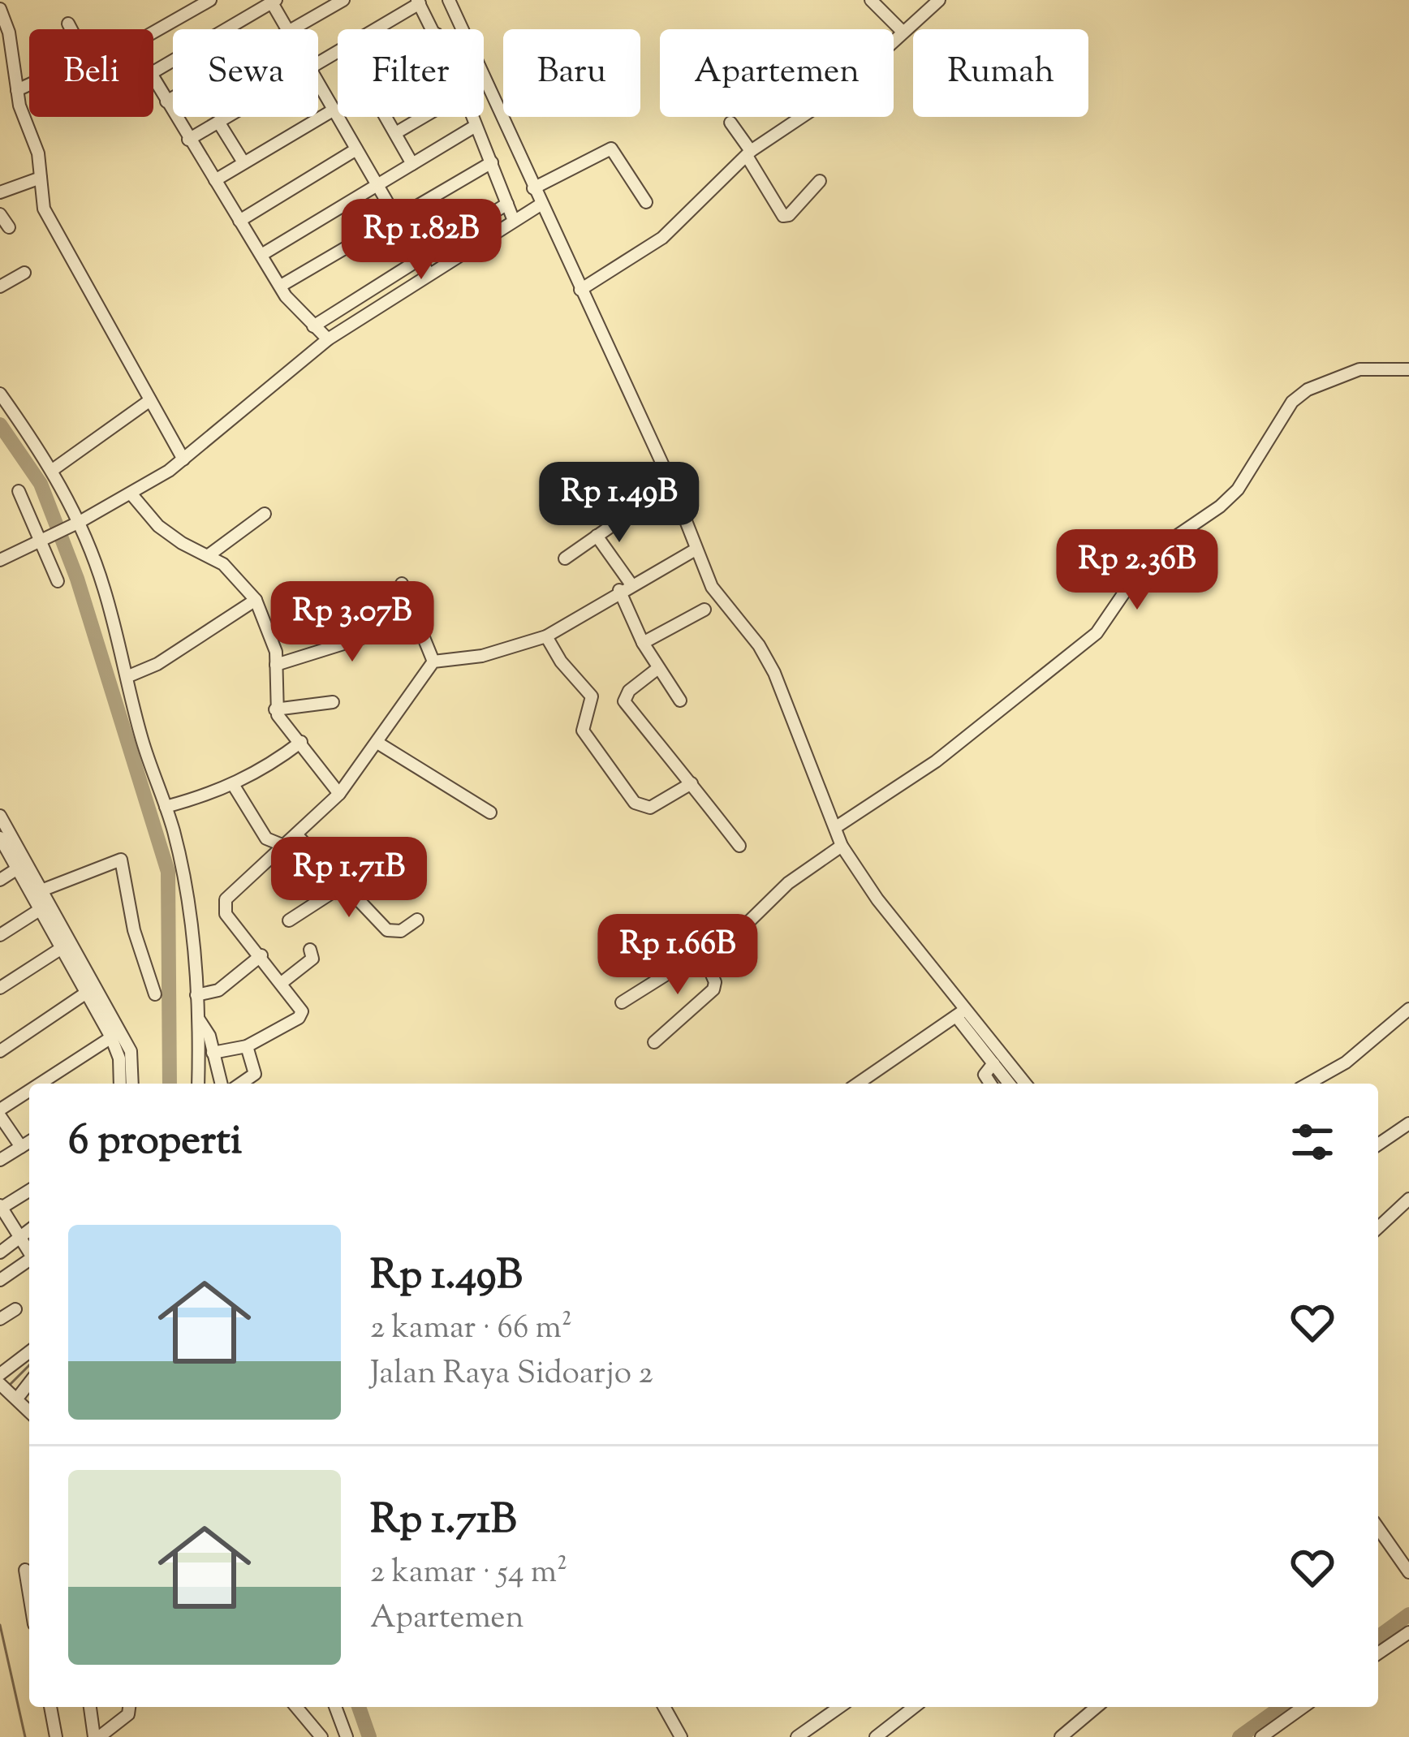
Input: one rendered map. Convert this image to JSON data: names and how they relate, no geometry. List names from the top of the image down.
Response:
{
  "page": {
    "chip": [
      "Beli",
      "Sewa",
      "Filter",
      "Baru",
      "Apartemen",
      "Rumah"
    ],
    "price": [
      "Rp 1.82B",
      "Rp 1.49B",
      "Rp 2.36B",
      "Rp 3.07B",
      "Rp 1.71B",
      "Rp 1.66B"
    ],
    "heading": "6 properti",
    "list": [
      {
        "name": "Rp 1.49B",
        "note": "2 kamar · 66 m² · Jalan Raya Sidoarjo 2"
      },
      {
        "name": "Rp 1.71B",
        "note": "2 kamar · 54 m² · Apartemen"
      }
    ]
  }
}
